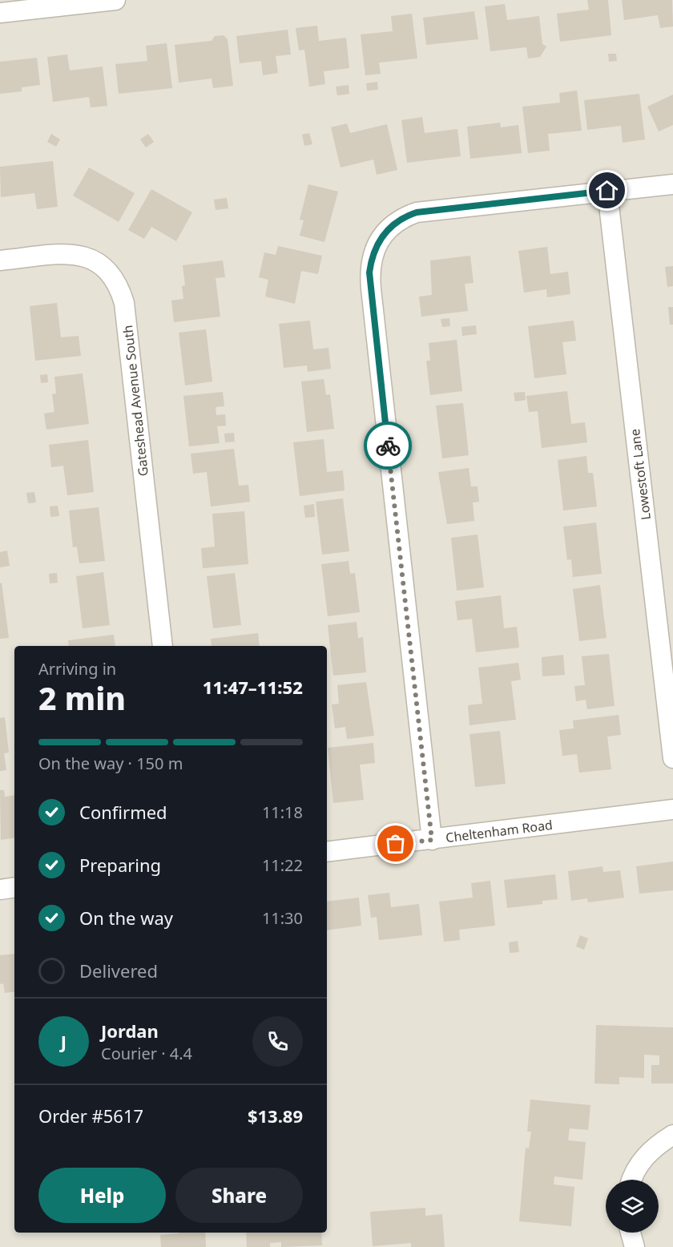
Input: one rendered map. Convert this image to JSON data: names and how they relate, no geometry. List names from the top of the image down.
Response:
{
  "streets": {
    "street": ["Gateshead Avenue South", "Lowestoft Lane", "Cheltenham Road"]
  },
  "page": {
    "heading": ["2 min", "Arriving in", "11:47–11:52"],
    "panel": [
      "Jordan",
      "Courier · 4.4",
      "Order #5617",
      "$13.89"
    ],
    "bar": "On the way · 150 m",
    "list": [
      ["Confirmed", "11:18"],
      ["Preparing", "11:22"],
      ["On the way", "11:30"],
      "Delivered"
    ],
    "round": "J",
    "buttons": ["Help", "Share"]
  }
}
